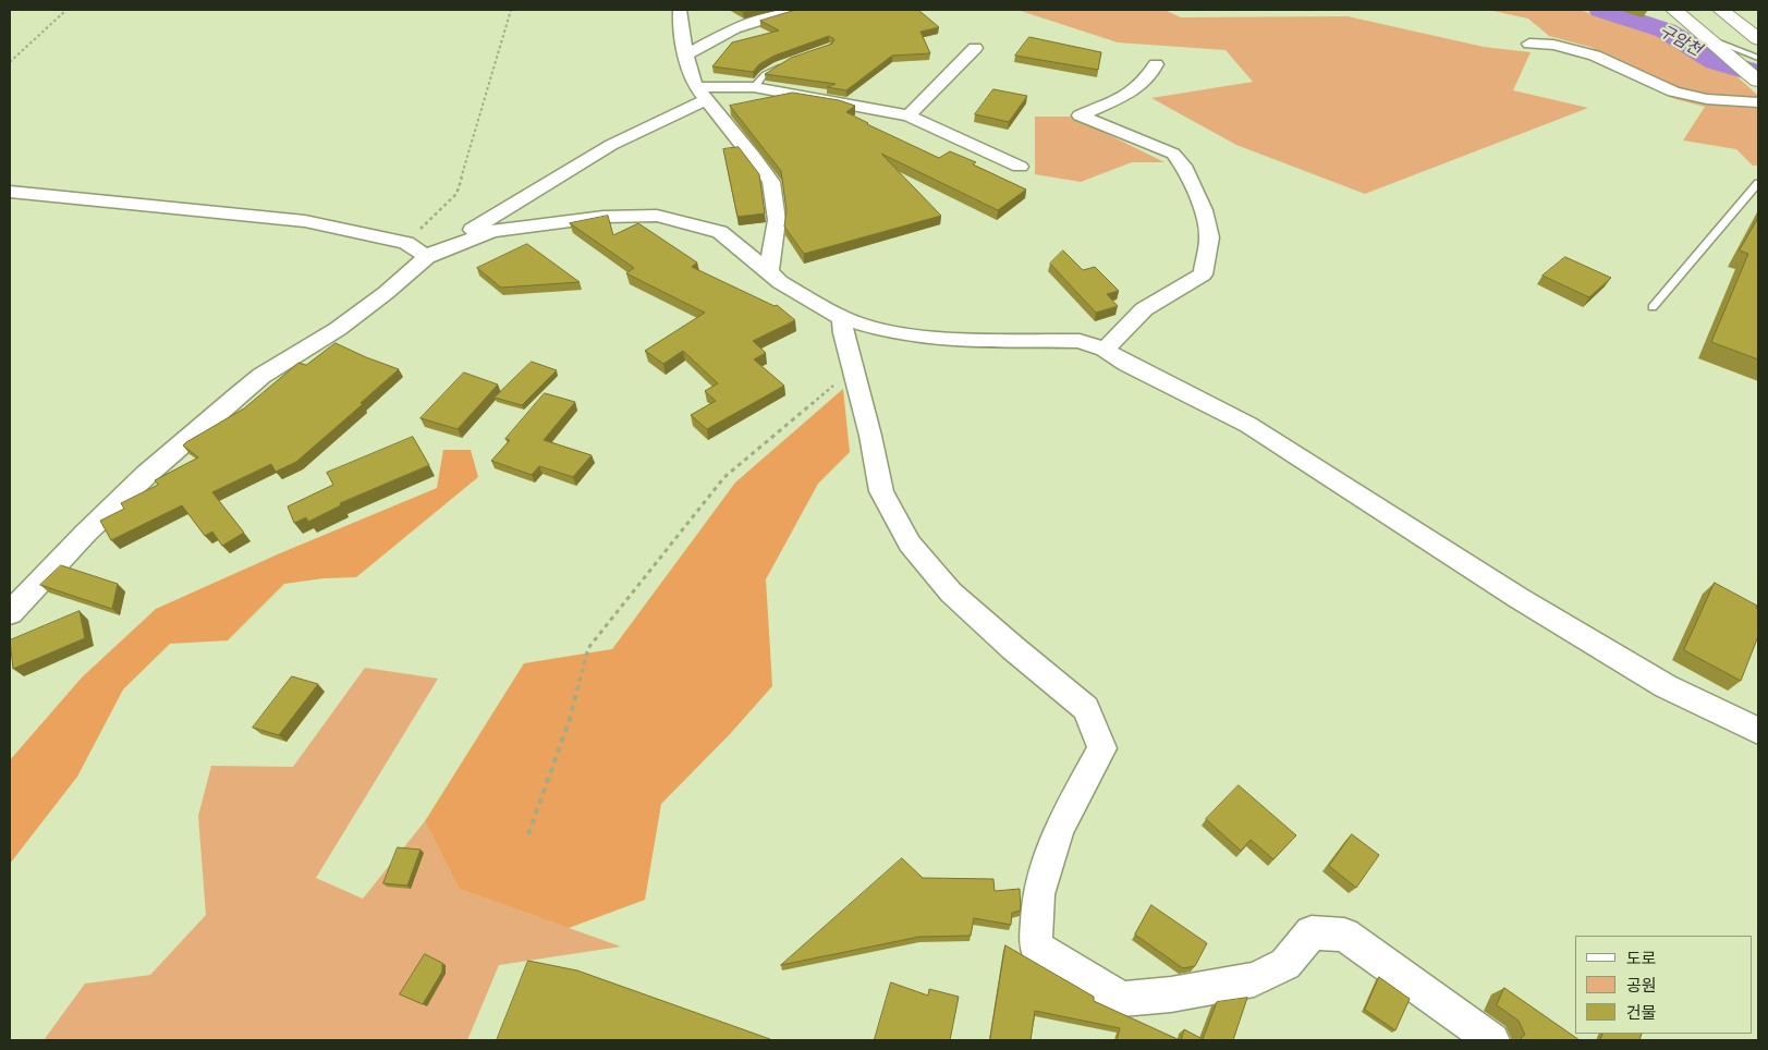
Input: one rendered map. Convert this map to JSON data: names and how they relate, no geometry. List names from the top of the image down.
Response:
{
  "water": ["구암천"],
  "legend": ["도로", "공원", "건물"]
}
